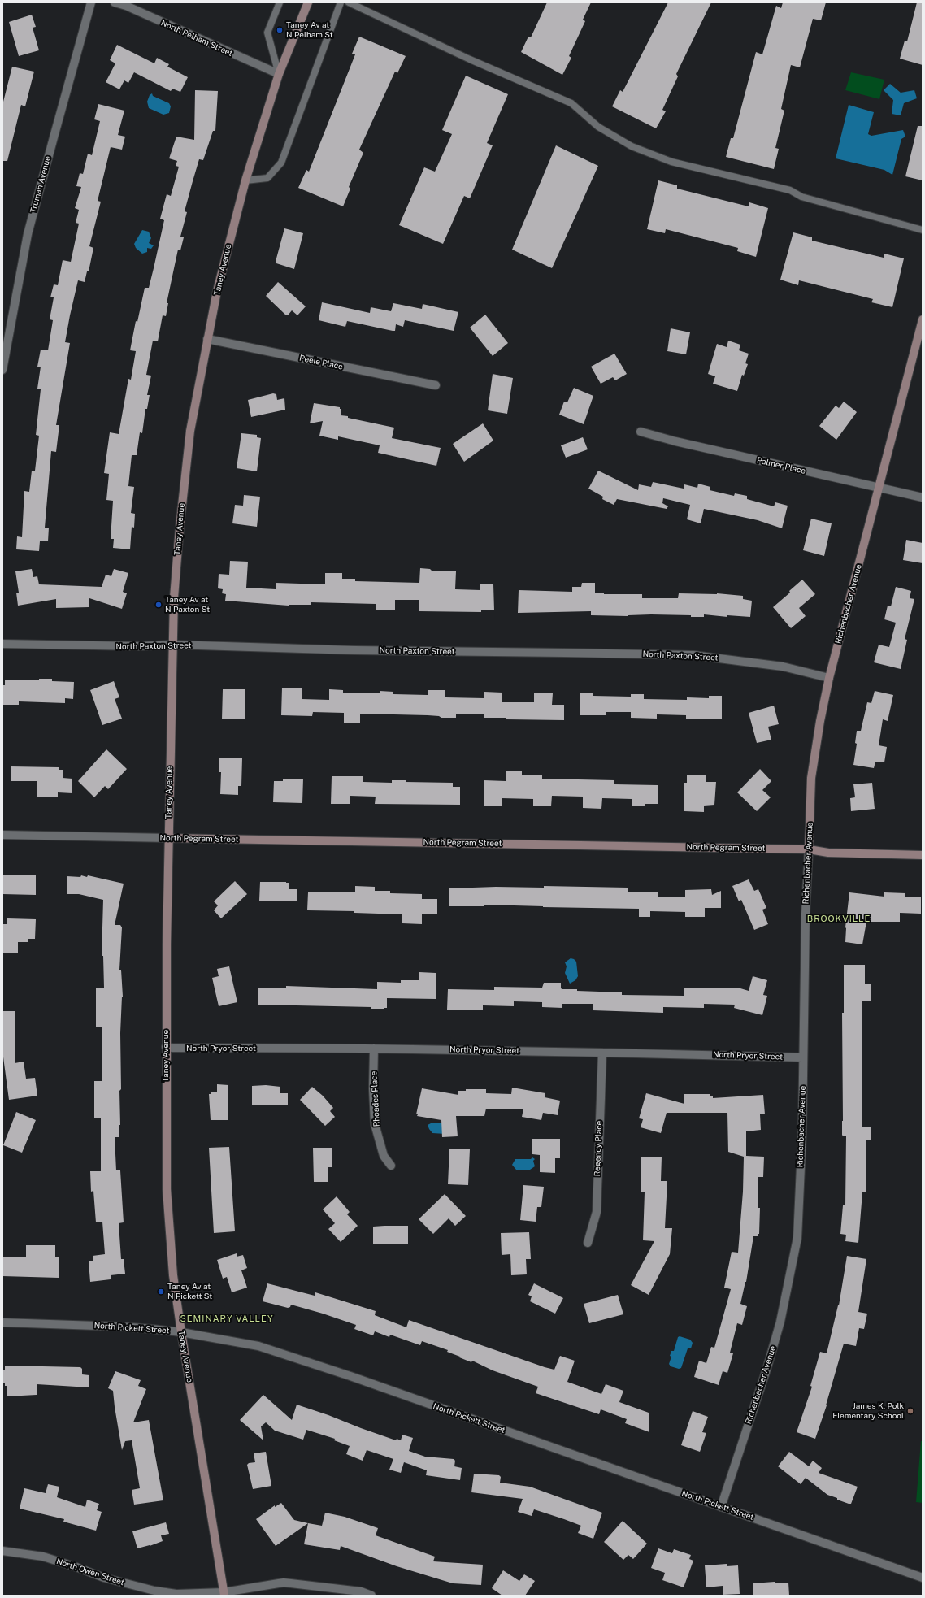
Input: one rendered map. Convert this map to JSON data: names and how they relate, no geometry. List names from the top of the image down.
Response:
{
  "streets": {
    "street": [
      "North Pelham Street",
      "Truman Avenue",
      "Taney Avenue",
      "Peele Place",
      "Palmer Place",
      "Richenbacher Avenue",
      "North Paxton Street",
      "North Pegram Street",
      "North Pryor Street",
      "Rhoades Place",
      "Regency Place",
      "North Pickett Street",
      "North Owen Street"
    ]
  },
  "crossings": [
    ["North Pelham Street", "Taney Avenue"],
    ["Taney Avenue", "Peele Place"],
    ["Taney Avenue", "North Paxton Street"],
    ["Taney Avenue", "North Pegram Street"],
    ["Taney Avenue", "North Pryor Street"],
    ["Taney Avenue", "North Pickett Street"],
    ["Taney Avenue", "North Owen Street"],
    ["Palmer Place", "Richenbacher Avenue"],
    ["Richenbacher Avenue", "North Paxton Street"],
    ["Richenbacher Avenue", "North Pegram Street"],
    ["Richenbacher Avenue", "North Pryor Street"],
    ["Richenbacher Avenue", "North Pickett Street"],
    ["North Pryor Street", "Rhoades Place"],
    ["North Pryor Street", "Regency Place"]
  ],
  "districts": ["BROOKVILLE", "SEMINARY VALLEY"],
  "places": [
    "Taney Av at N Pelham St",
    "Taney Av at N Paxton St",
    "Taney Av at N Pickett St",
    "James K. Polk Elementary School"
  ]
}
